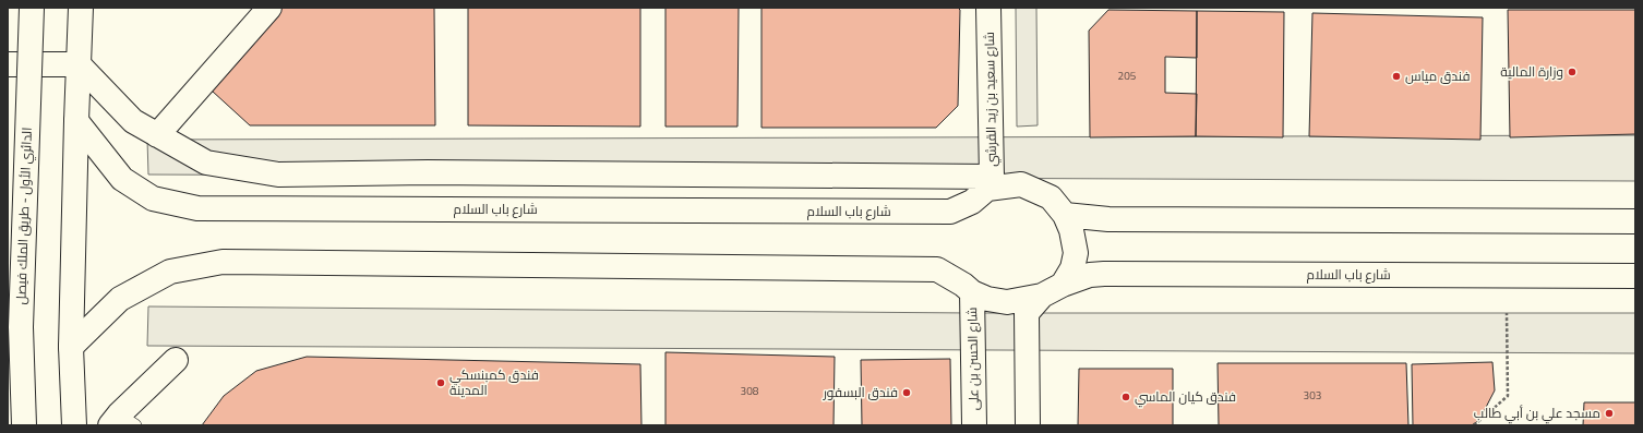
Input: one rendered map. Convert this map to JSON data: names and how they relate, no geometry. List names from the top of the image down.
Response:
{
  "streets": {
    "main road": [
      "شارع سعيد بن زيد القرشي",
      "شارع باب السلام",
      "الدائري الأول - طريق الملك فيصل",
      "شارع الحسن بن على"
    ]
  },
  "crossings": [
    ["شارع سعيد بن زيد القرشي", "شارع باب السلام"]
  ],
  "places": [
    "وزارة المالية",
    "فندق مياس",
    "فندق كمبنسكي المدينة",
    "فندق البسفور",
    "فندق كيان الماسي",
    "مسجد علي بن أبي طالب"
  ],
  "house_numbers": ["205", "308", "303"]
}
